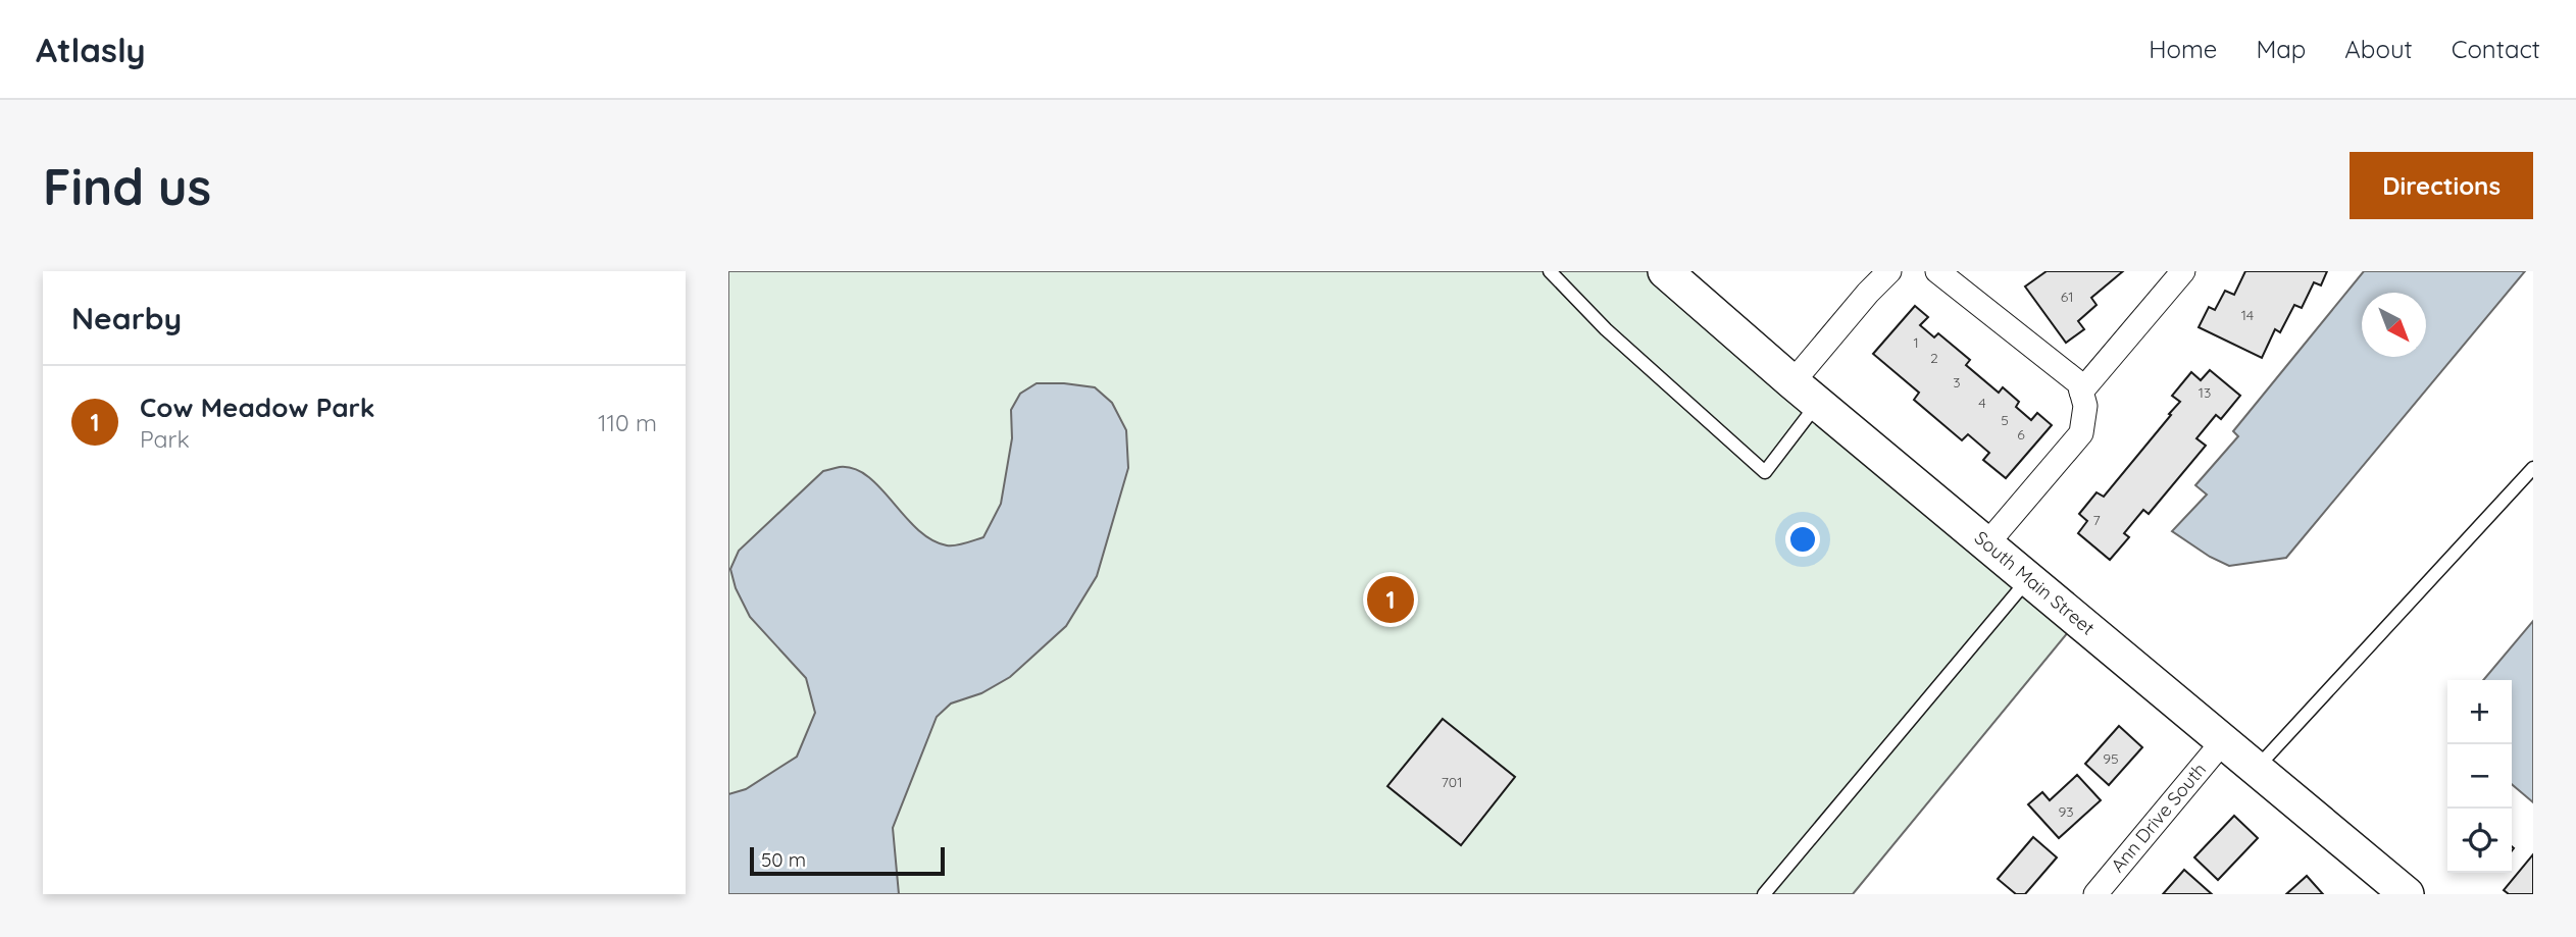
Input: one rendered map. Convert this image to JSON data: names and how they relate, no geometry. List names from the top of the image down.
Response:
{
  "streets": {
    "street": ["South Main Street", "Ann Drive South"]
  },
  "crossings": [
    ["South Main Street", "Ann Drive South"]
  ],
  "house_numbers": [
    "61",
    "14",
    "1",
    "2",
    "3",
    "13",
    "4",
    "5",
    "6",
    "7",
    "95",
    "701",
    "93"
  ],
  "scale_bar": "50 m",
  "north": "bottom right",
  "page": {
    "header": "Atlasly",
    "nav": [
      "Home",
      "Map",
      "About",
      "Contact"
    ],
    "buttons": "Directions",
    "title": "Find us",
    "heading": "Nearby",
    "list": [
      {
        "mark": "1",
        "name": "Cow Meadow Park",
        "note": "Park",
        "value": "110 m"
      }
    ],
    "pins": "1",
    "map_buttons": ["+", "−"],
    "scale": "50 m"
  }
}
